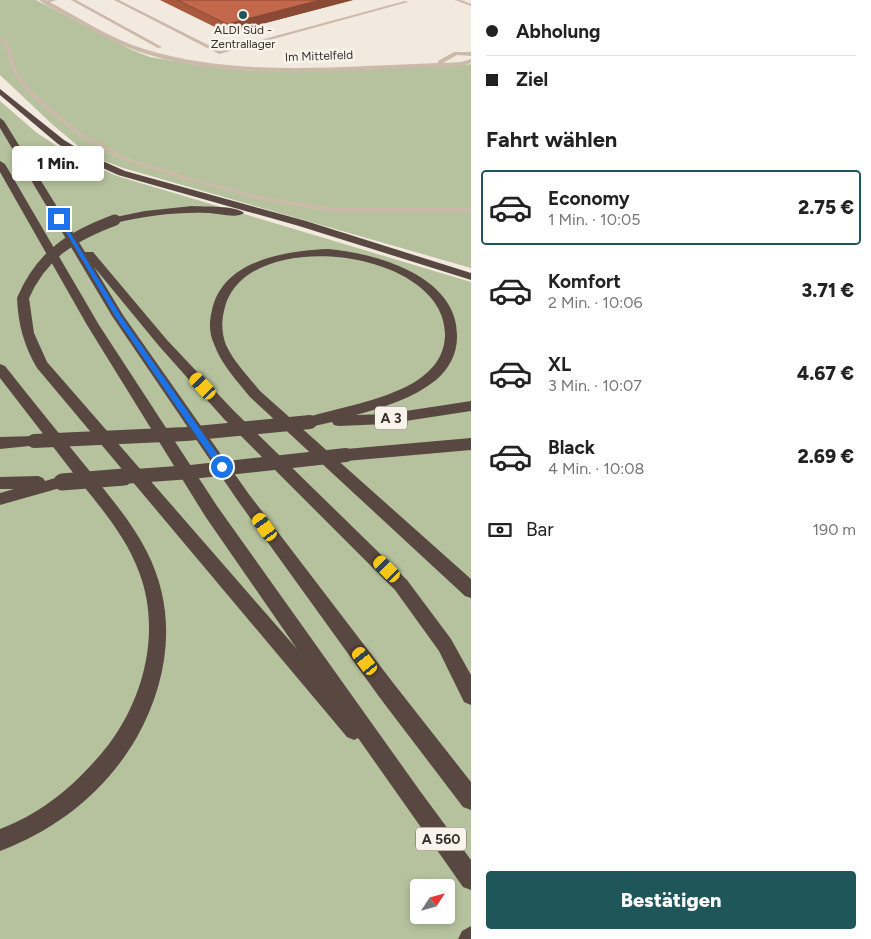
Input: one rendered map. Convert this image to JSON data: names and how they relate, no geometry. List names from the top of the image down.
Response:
{
  "streets": {
    "highway": ["A 3", "A 560"],
    "street": ["Im Mittelfeld"]
  },
  "places": ["ALDI Süd - Zentrallager"],
  "north": "top right",
  "page": {
    "banner": ["Abholung", "Ziel"],
    "heading": "Fahrt wählen",
    "bubble": "1 Min.",
    "list": [
      {
        "name": "Economy",
        "note": "1 Min. · 10:05",
        "value": "2.75 €"
      },
      {
        "name": "Komfort",
        "note": "2 Min. · 10:06",
        "value": "3.71 €"
      },
      {
        "name": "XL",
        "note": "3 Min. · 10:07",
        "value": "4.67 €"
      },
      {
        "name": "Black",
        "note": "4 Min. · 10:08",
        "value": "2.69 €"
      }
    ],
    "pay": ["Bar", "190 m"],
    "buttons": "Bestätigen"
  }
}
